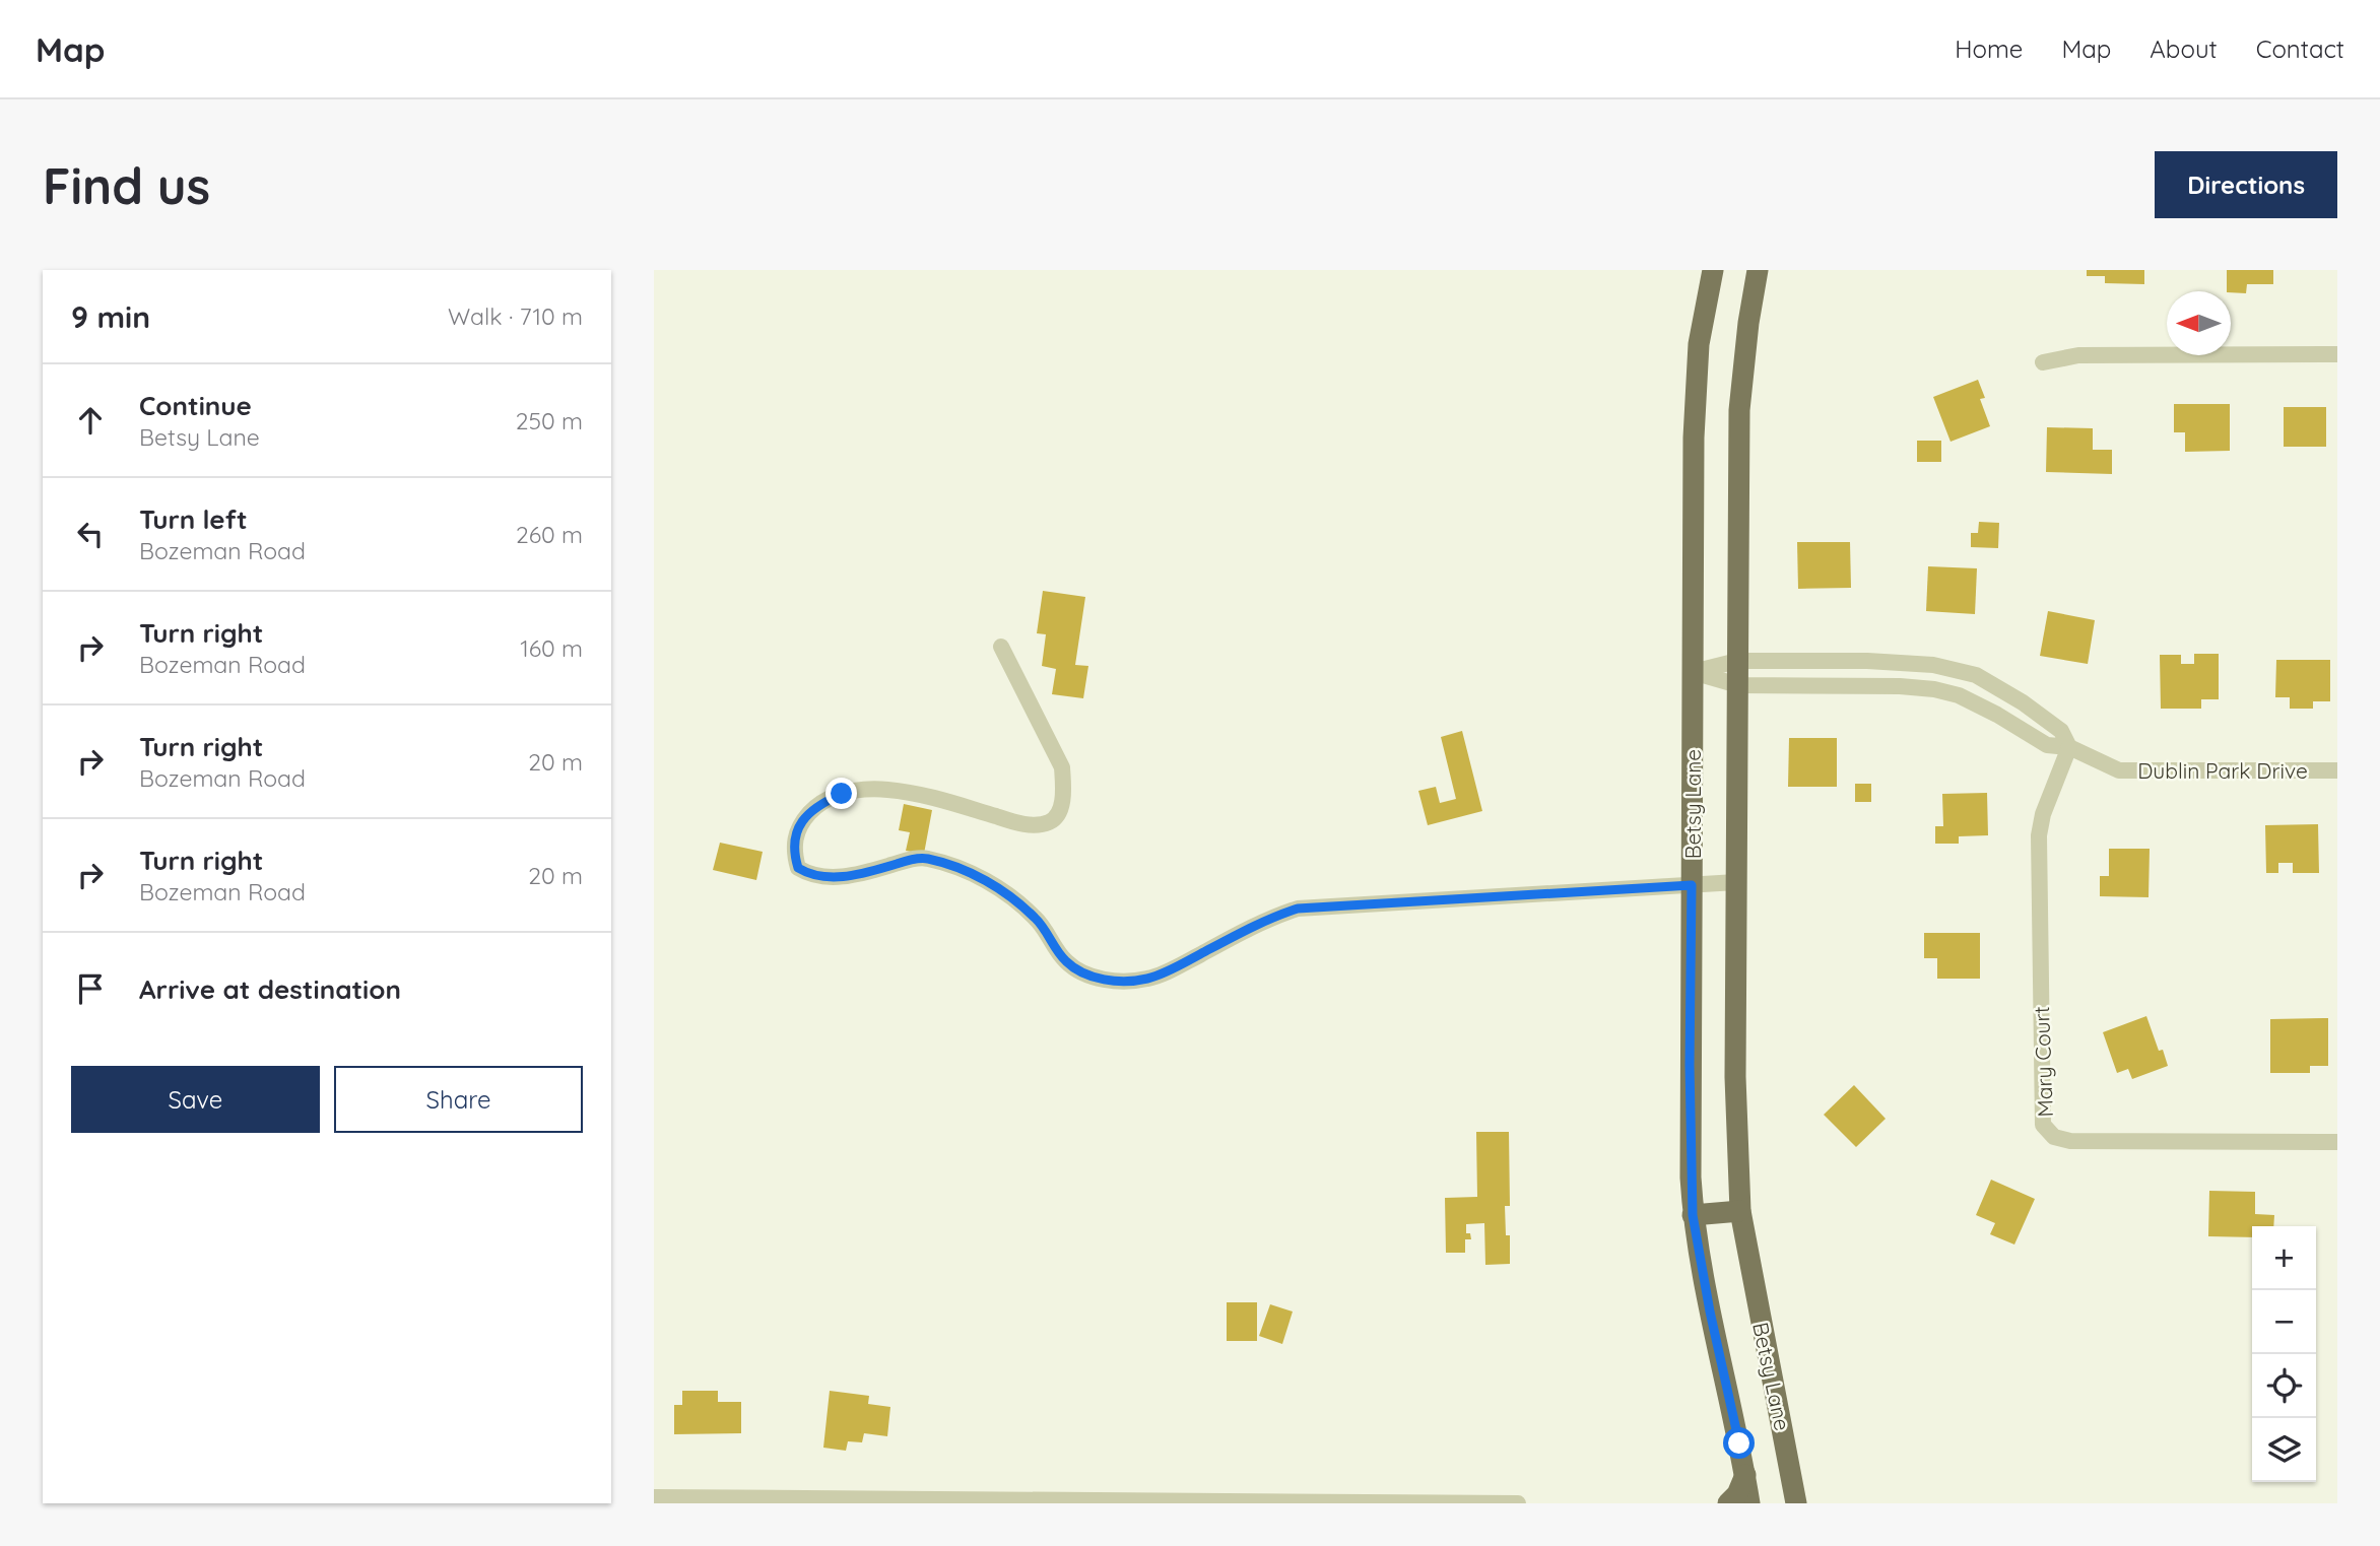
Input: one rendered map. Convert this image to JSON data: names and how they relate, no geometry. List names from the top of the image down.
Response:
{
  "streets": {
    "main road": ["Betsy Lane"],
    "street": ["Dublin Park Drive", "Mary Court"]
  },
  "crossings": [
    ["Dublin Park Drive", "Betsy Lane"],
    ["Dublin Park Drive", "Mary Court"]
  ],
  "north": "left",
  "page": {
    "header": "Map",
    "nav": [
      "Home",
      "Map",
      "About",
      "Contact"
    ],
    "buttons": [
      "Directions",
      ["Save", "Share"]
    ],
    "title": "Find us",
    "heading": ["9 min", "Walk · 710 m"],
    "list": [
      ["Continue", "Betsy Lane", "250 m"],
      ["Turn left", "Bozeman Road", "260 m"],
      ["Turn right", "Bozeman Road", "160 m"],
      ["Turn right", "Bozeman Road", "20 m"],
      ["Turn right", "Bozeman Road", "20 m"],
      "Arrive at destination"
    ],
    "map_buttons": ["+", "−"]
  }
}
